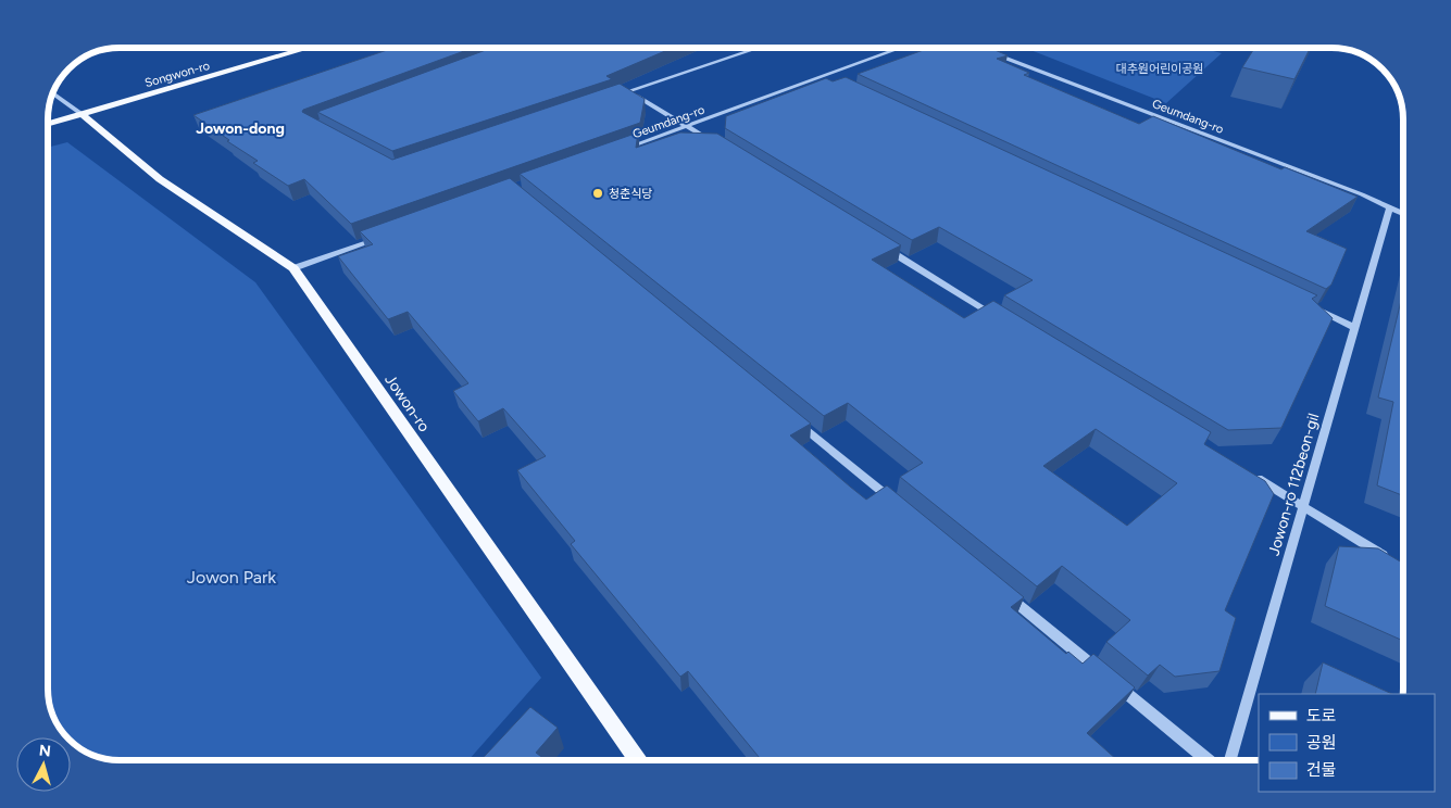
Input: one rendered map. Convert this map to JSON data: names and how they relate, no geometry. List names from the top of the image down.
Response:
{
  "streets": {
    "main road": ["Songwon-ro", "Jowon-ro"],
    "street": ["Geumdang-ro", "Jowon-ro 112beon-gil"]
  },
  "crossings": [
    ["Songwon-ro", "Jowon-ro"],
    ["Geumdang-ro", "Jowon-ro 112beon-gil"]
  ],
  "districts": ["Jowon-dong"],
  "parks": ["대추원어린이공원", "Jowon Park"],
  "places": ["청춘식당"],
  "legend": ["도로", "공원", "건물"],
  "north": "top"
}
